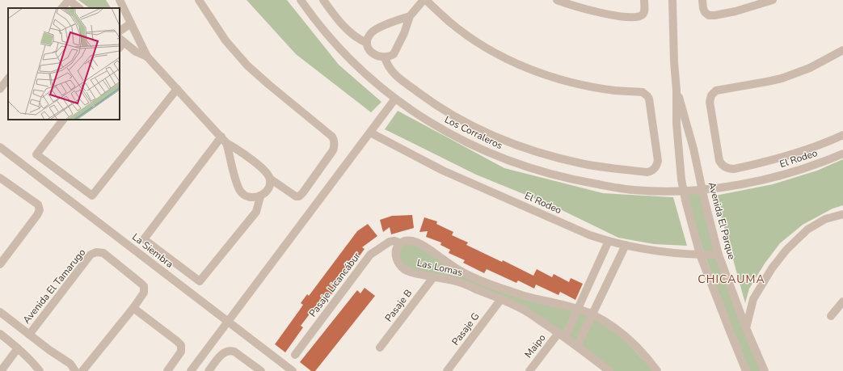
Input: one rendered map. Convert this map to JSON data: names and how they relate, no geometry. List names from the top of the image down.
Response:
{
  "streets": {
    "street": [
      "Los Corraleros",
      "El Rodeo",
      "Avenida El Parque",
      "La Siembra",
      "Las Lomas",
      "Pasaje Licancábur",
      "Avenida El Tamarugo",
      "Pasaje B",
      "Pasaje G",
      "Maipo"
    ]
  },
  "crossings": [
    ["Los Corraleros", "El Rodeo"],
    ["Los Corraleros", "Avenida El Parque"],
    ["El Rodeo", "Avenida El Parque"],
    ["Las Lomas", "Pasaje Licancábur"],
    ["Las Lomas", "Pasaje B"],
    ["Las Lomas", "Pasaje G"],
    ["Las Lomas", "Maipo"]
  ],
  "districts": ["CHICAUMA"]
}
